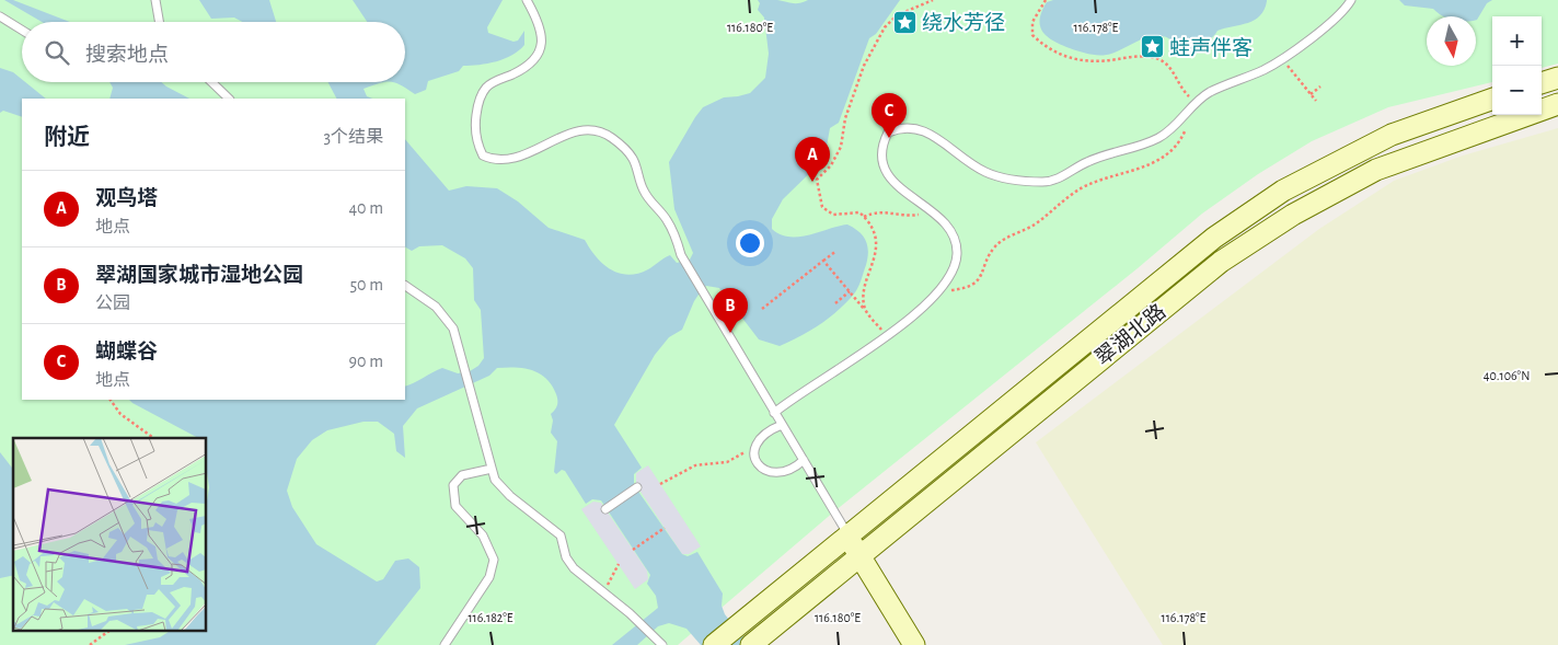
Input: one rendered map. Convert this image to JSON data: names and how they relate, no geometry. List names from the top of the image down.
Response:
{
  "streets": {
    "street": ["翠湖北路"]
  },
  "places": {
    "place": ["绕水芳径", "蛙声伴客"]
  },
  "north": "bottom",
  "page": {
    "map_buttons": ["+", "−"],
    "search": "搜索地点",
    "pins": ["C", "A", "B"],
    "heading": ["附近", "3个结果"],
    "list": [
      {
        "mark": "A",
        "name": "观鸟塔",
        "note": "地点",
        "value": "40 m"
      },
      {
        "mark": "B",
        "name": "翠湖国家城市湿地公园",
        "note": "公园",
        "value": "50 m"
      },
      {
        "mark": "C",
        "name": "蝴蝶谷",
        "note": "地点",
        "value": "90 m"
      }
    ]
  },
  "coordinates": [
    "116.180°E",
    "116.178°E",
    "40.106°N",
    "116.182°E"
  ]
}
